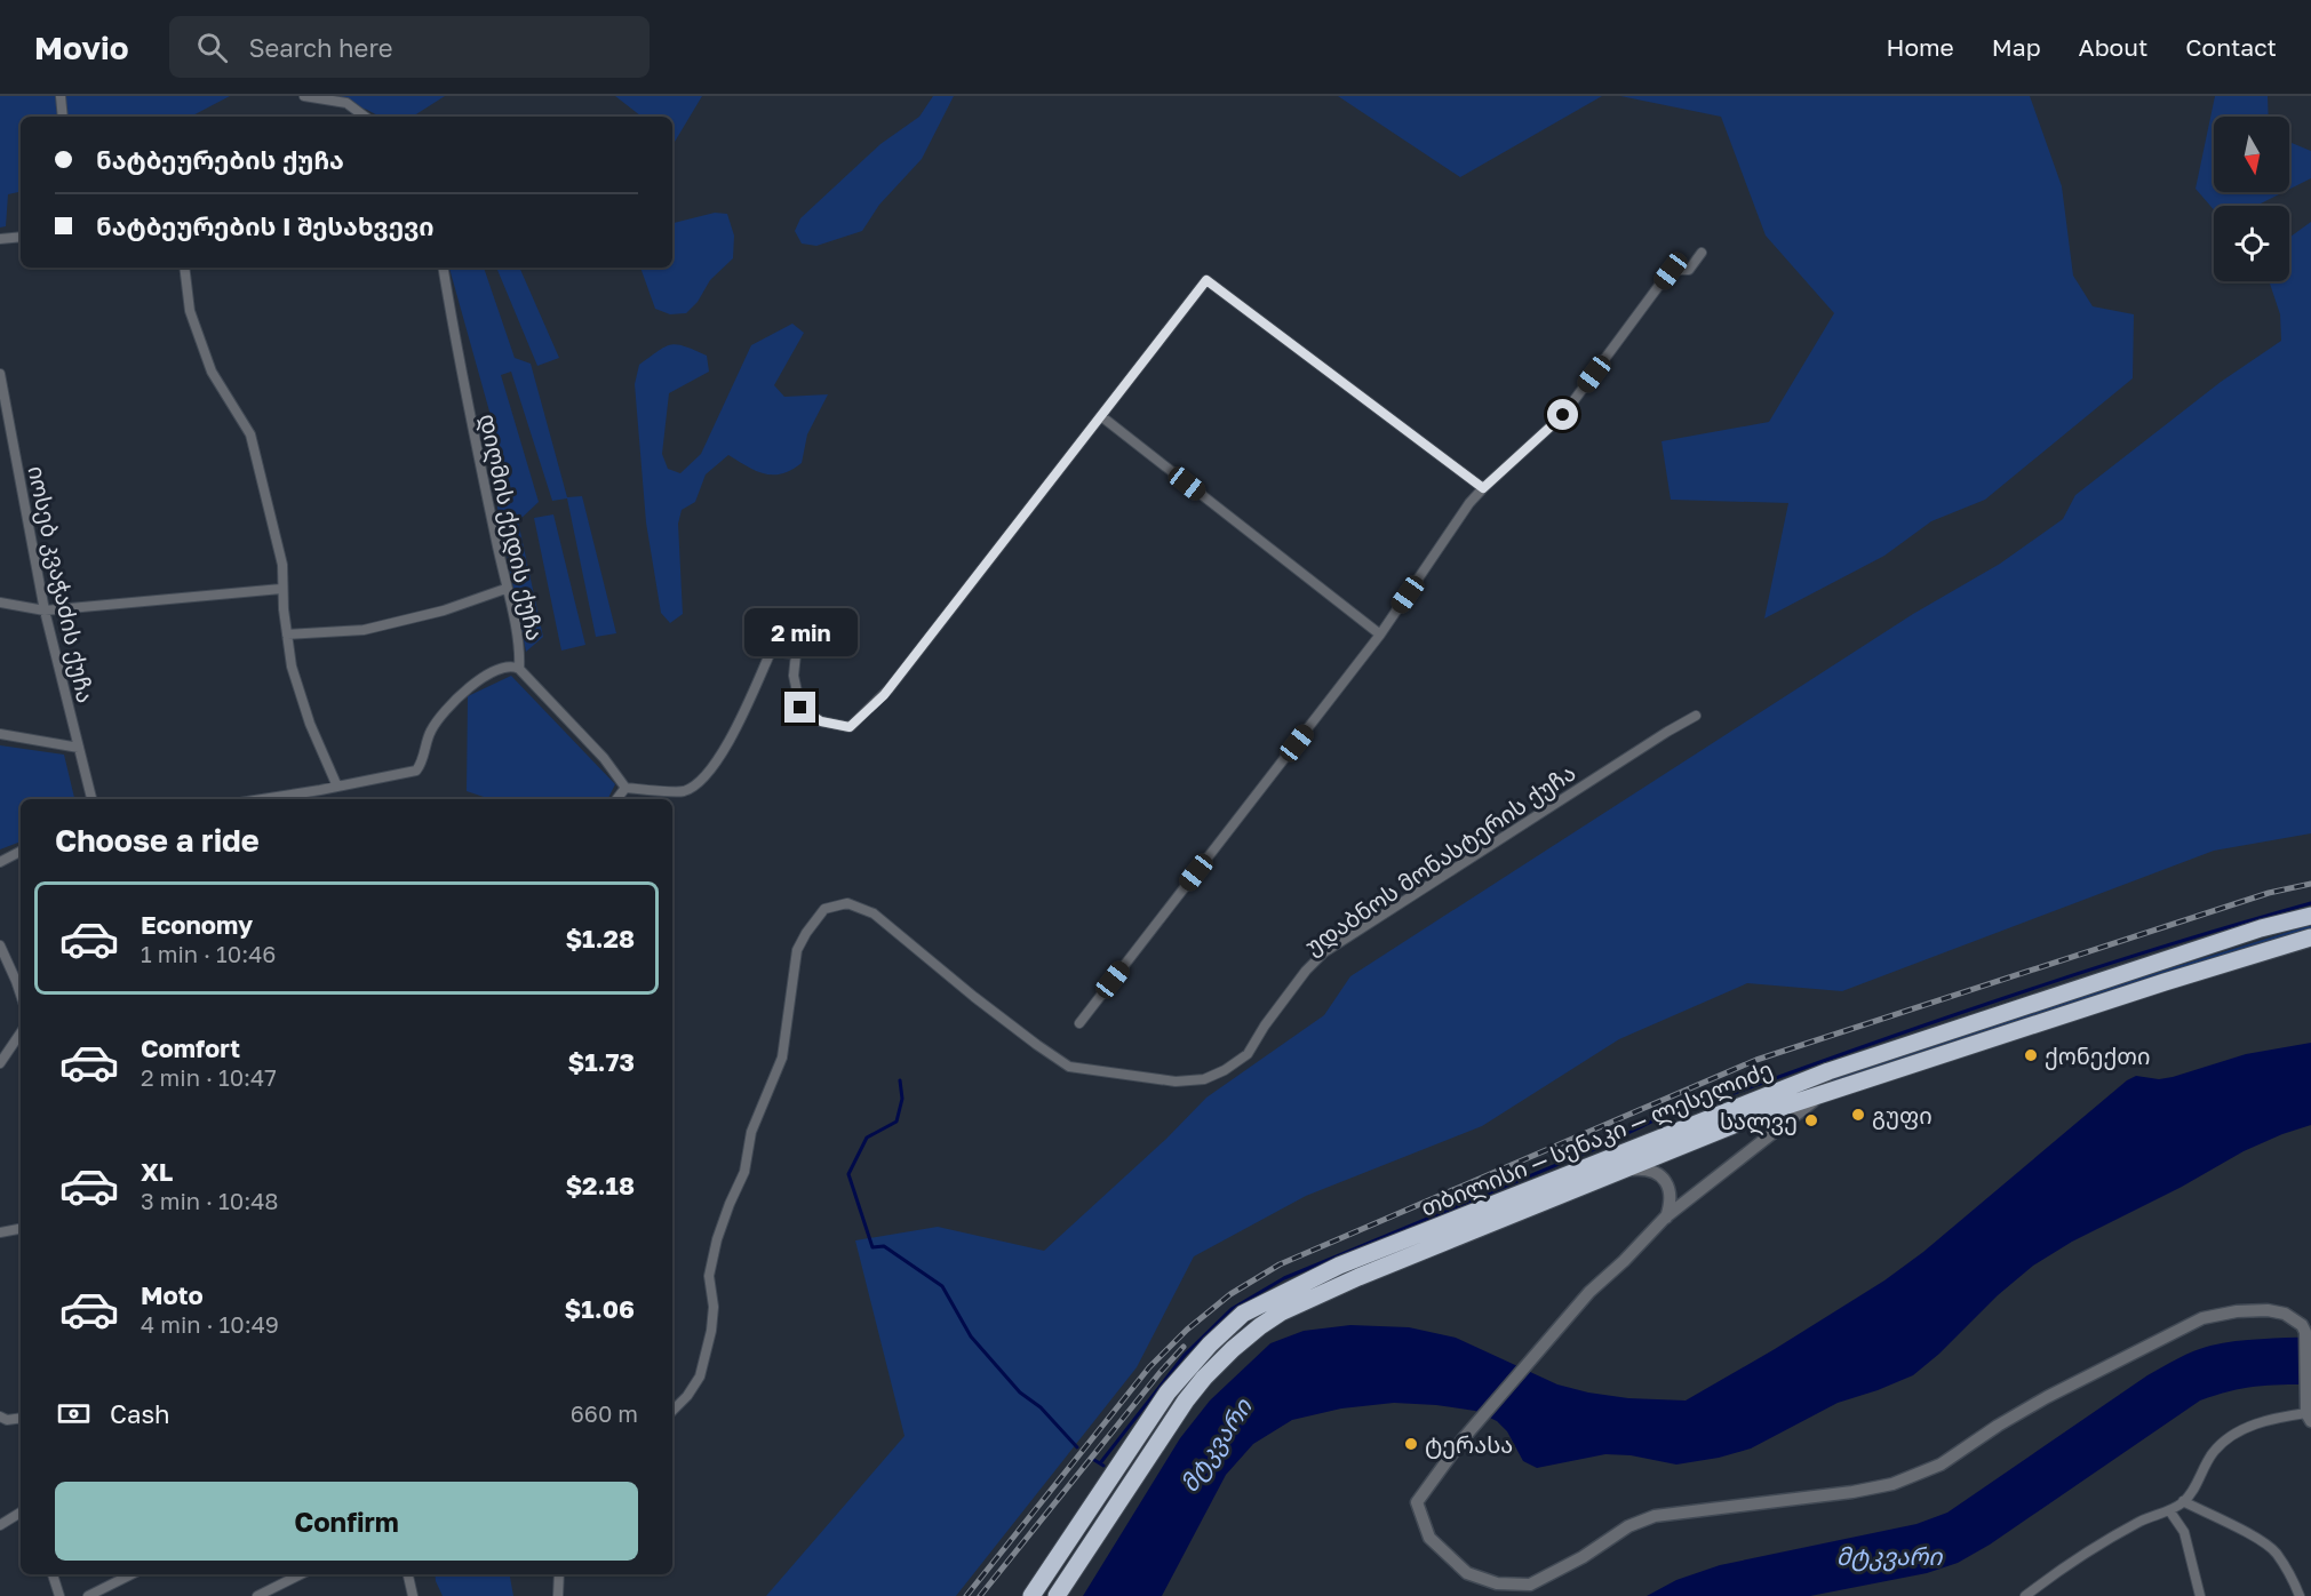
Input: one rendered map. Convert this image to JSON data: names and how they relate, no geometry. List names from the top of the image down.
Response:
{
  "streets": {
    "highway": ["თბილისი — სენაკი — ლესელიძე"],
    "street": ["დიღმის ქედის ქუჩა", "იოსებ კვაჭაძის ქუჩა", "უდაბნოს მონასტერის ქუჩა"]
  },
  "water": ["მტკვარი"],
  "places": [
    "ქონექთი",
    "გუფი",
    "სალვე",
    "ტერასა"
  ],
  "north": "bottom",
  "page": {
    "header": "Movio",
    "search": "Search here",
    "nav": [
      "Home",
      "Map",
      "About",
      "Contact"
    ],
    "banner": ["ნატბეურების ქუჩა", "ნატბეურების I შესახვევი"],
    "bubble": "2 min",
    "heading": "Choose a ride",
    "list": [
      {
        "name": "Economy",
        "note": "1 min · 10:46",
        "value": "$1.28"
      },
      {
        "name": "Comfort",
        "note": "2 min · 10:47",
        "value": "$1.73"
      },
      {
        "name": "XL",
        "note": "3 min · 10:48",
        "value": "$2.18"
      },
      {
        "name": "Moto",
        "note": "4 min · 10:49",
        "value": "$1.06"
      }
    ],
    "pay": ["Cash", "660 m"],
    "buttons": "Confirm"
  }
}
